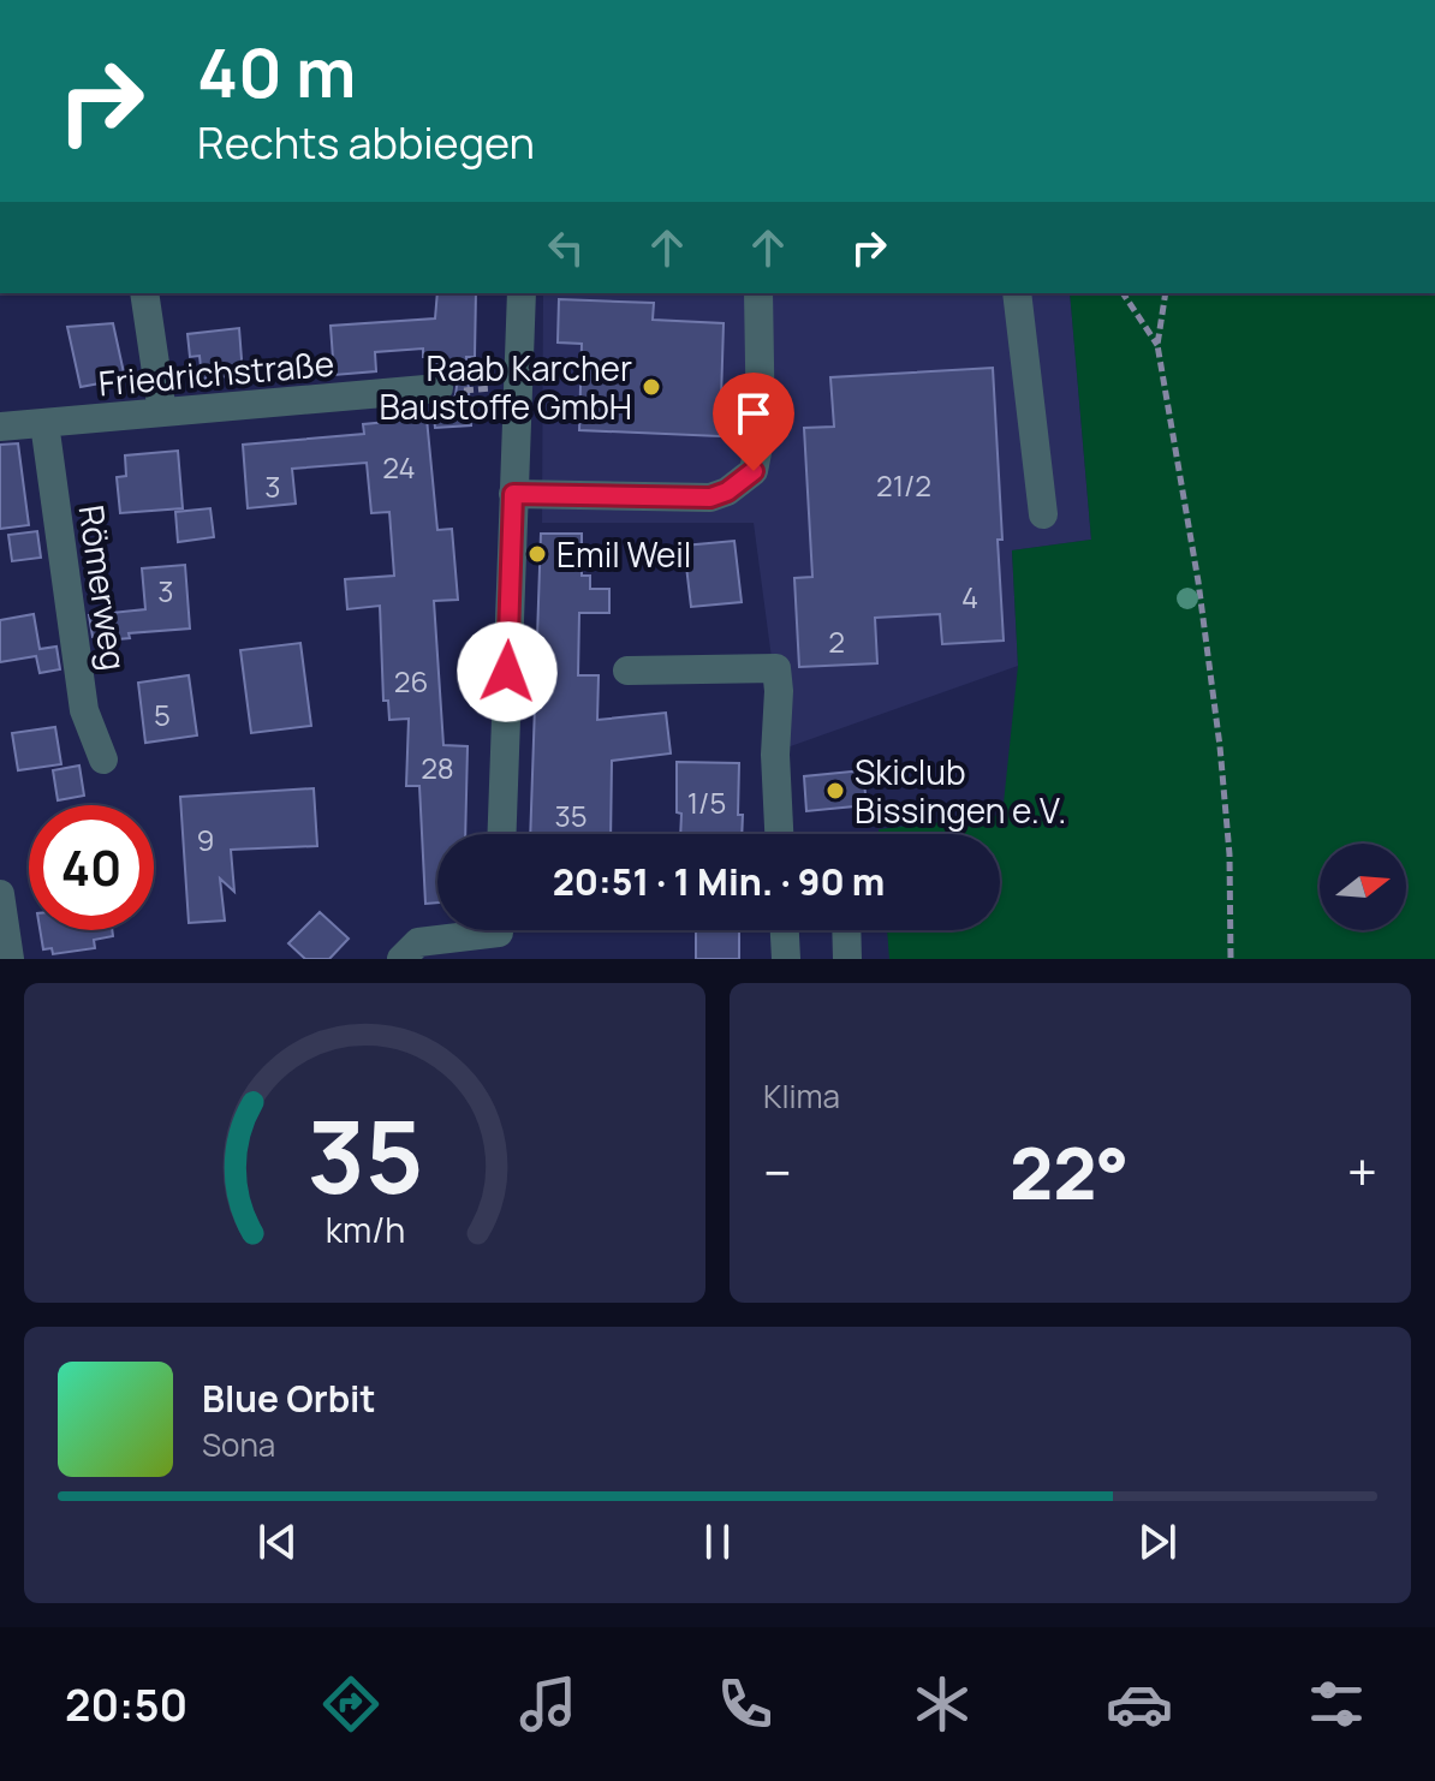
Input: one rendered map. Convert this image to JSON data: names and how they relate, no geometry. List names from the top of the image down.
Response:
{
  "streets": {
    "street": ["Friedrichstraße", "Römerweg"]
  },
  "crossings": [
    ["Friedrichstraße", "Römerweg"]
  ],
  "places": ["Raab Karcher Baustoffe GmbH", "Emil Weil", "Skiclub Bissingen e.V."],
  "house_numbers": [
    "24",
    "21/2",
    "3",
    "3",
    "4",
    "2",
    "26",
    "5",
    "28",
    "1/5",
    "35",
    "9"
  ],
  "north": "right",
  "page": {
    "turn": ["40 m", "Rechts abbiegen"],
    "limit": "40",
    "trip": "20:51 · 1 Min. · 90 m",
    "tile": "Klima",
    "heat": ["−", "22°", "+"],
    "song": ["Blue Orbit", "Sona"],
    "tabs": "20:50",
    "gauge": ["35", "km/h"]
  }
}
